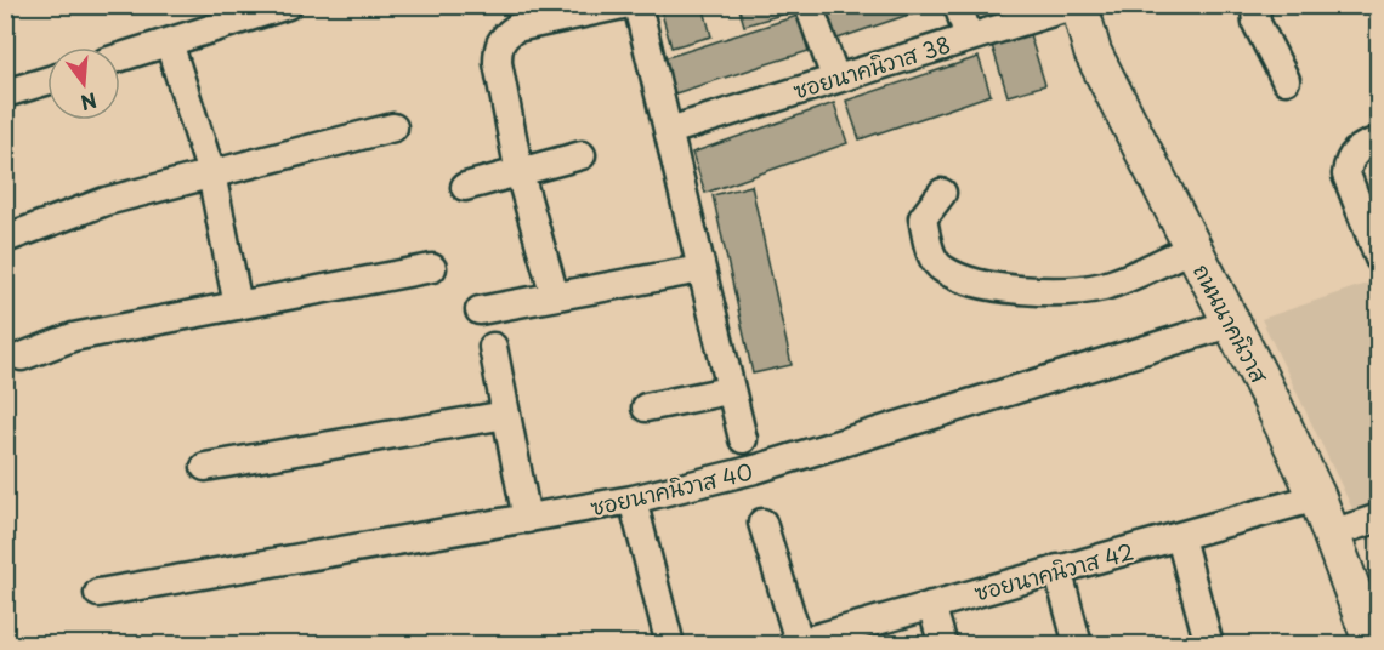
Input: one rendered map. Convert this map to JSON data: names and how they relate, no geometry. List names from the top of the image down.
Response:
{
  "streets": {
    "main road": ["ถนนนาคนิวาส"],
    "street": ["ซอยนาคนิวาส 38", "ซอยนาคนิวาส 40", "ซอยนาคนิวาส 42"]
  },
  "crossings": [
    ["ซอยนาคนิวาส 38", "ถนนนาคนิวาส"],
    ["ถนนนาคนิวาส", "ซอยนาคนิวาส 40"],
    ["ถนนนาคนิวาส", "ซอยนาคนิวาส 42"]
  ],
  "north": "bottom"
}
